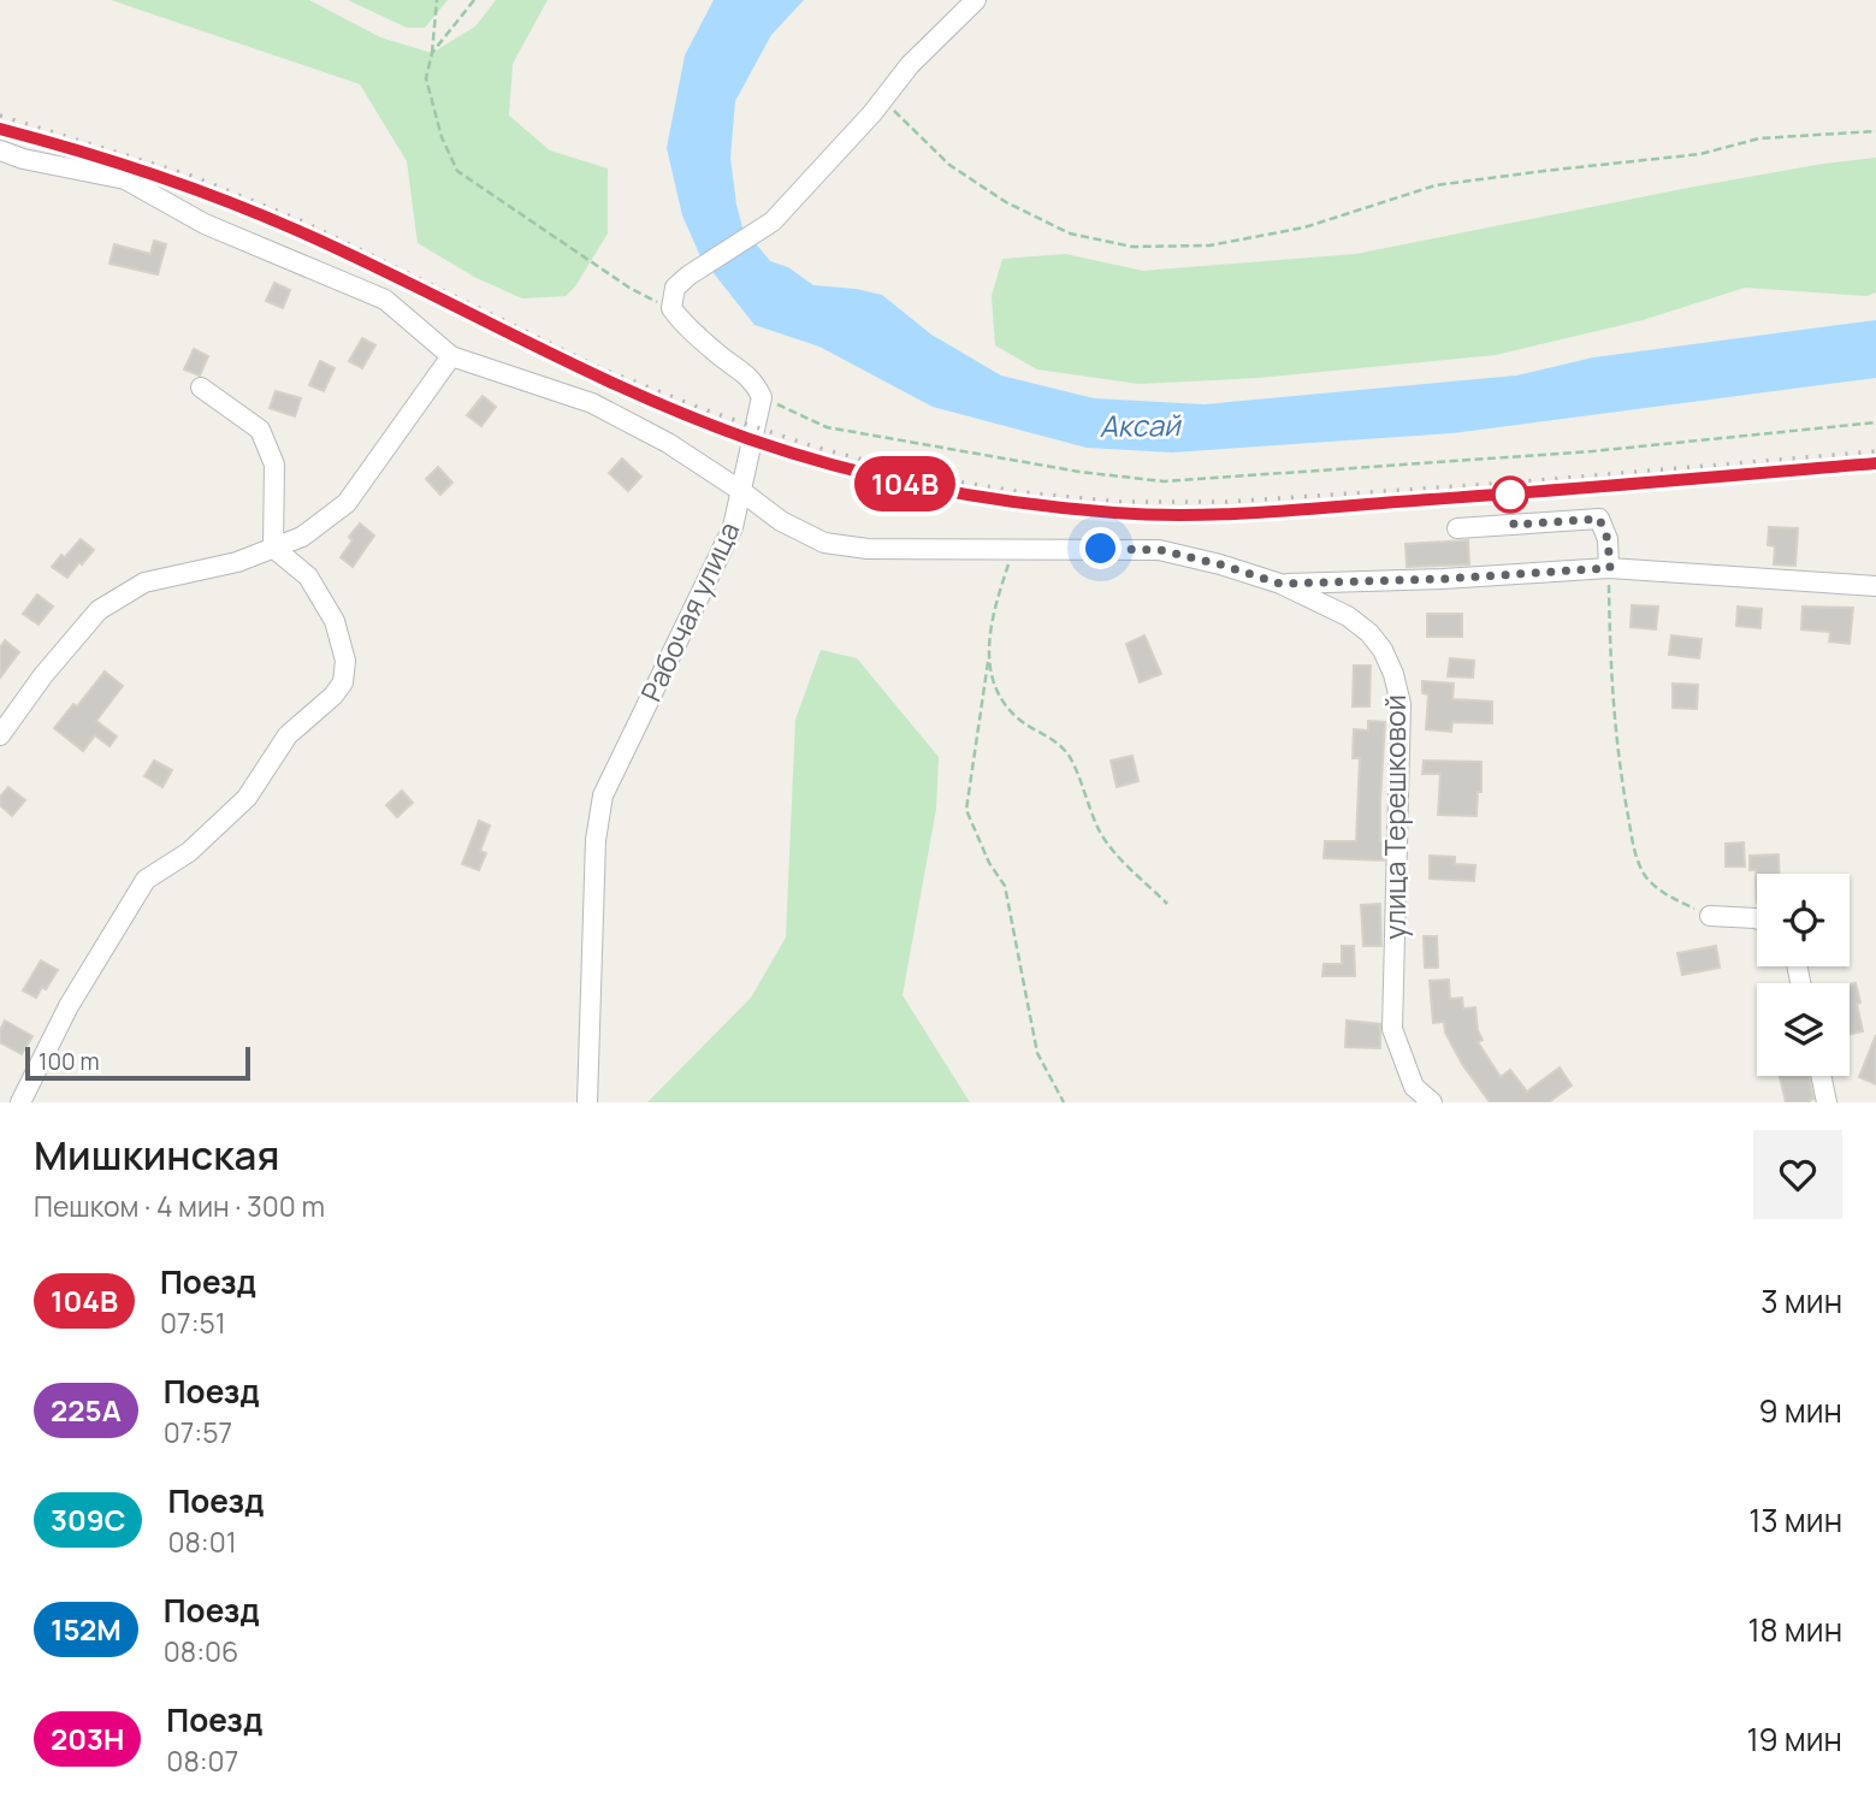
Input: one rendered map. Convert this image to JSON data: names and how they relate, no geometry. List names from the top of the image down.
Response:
{
  "streets": {
    "street": ["Рабочая улица", "улица Терешковой"]
  },
  "crossings": [
    ["Рабочая улица", "улица Терешковой"]
  ],
  "water": ["Аксай"],
  "scale_bar": "100 m",
  "page": {
    "on_map": "104В",
    "scale": "100 m",
    "heading": ["Мишкинская", "Пешком · 4 мин · 300 m"],
    "list": [
      {
        "mark": "104В",
        "name": "Поезд",
        "note": "07:51",
        "value": "3 мин"
      },
      {
        "mark": "225А",
        "name": "Поезд",
        "note": "07:57",
        "value": "9 мин"
      },
      {
        "mark": "309С",
        "name": "Поезд",
        "note": "08:01",
        "value": "13 мин"
      },
      {
        "mark": "152М",
        "name": "Поезд",
        "note": "08:06",
        "value": "18 мин"
      },
      {
        "mark": "203Н",
        "name": "Поезд",
        "note": "08:07",
        "value": "19 мин"
      }
    ]
  }
}
